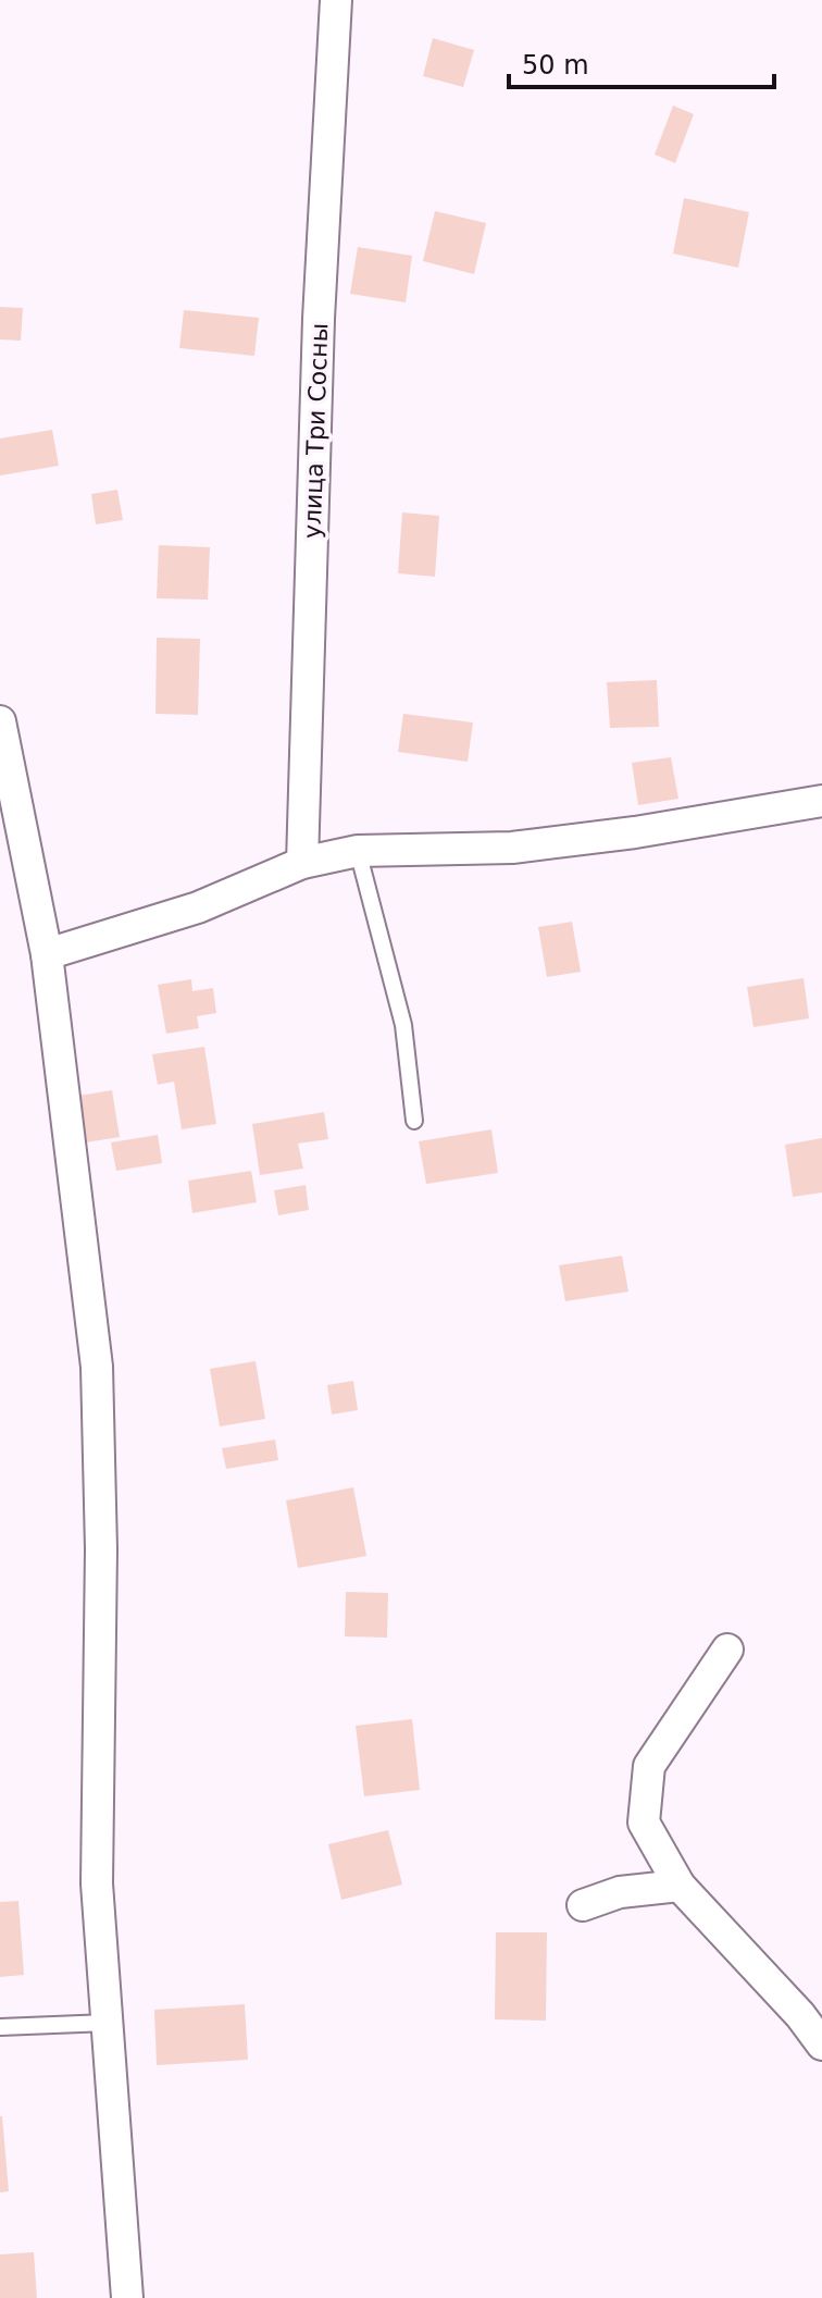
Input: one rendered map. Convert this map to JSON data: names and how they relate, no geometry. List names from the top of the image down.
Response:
{
  "streets": {
    "street": ["улица Три Сосны"]
  },
  "scale_bar": "50 m"
}
